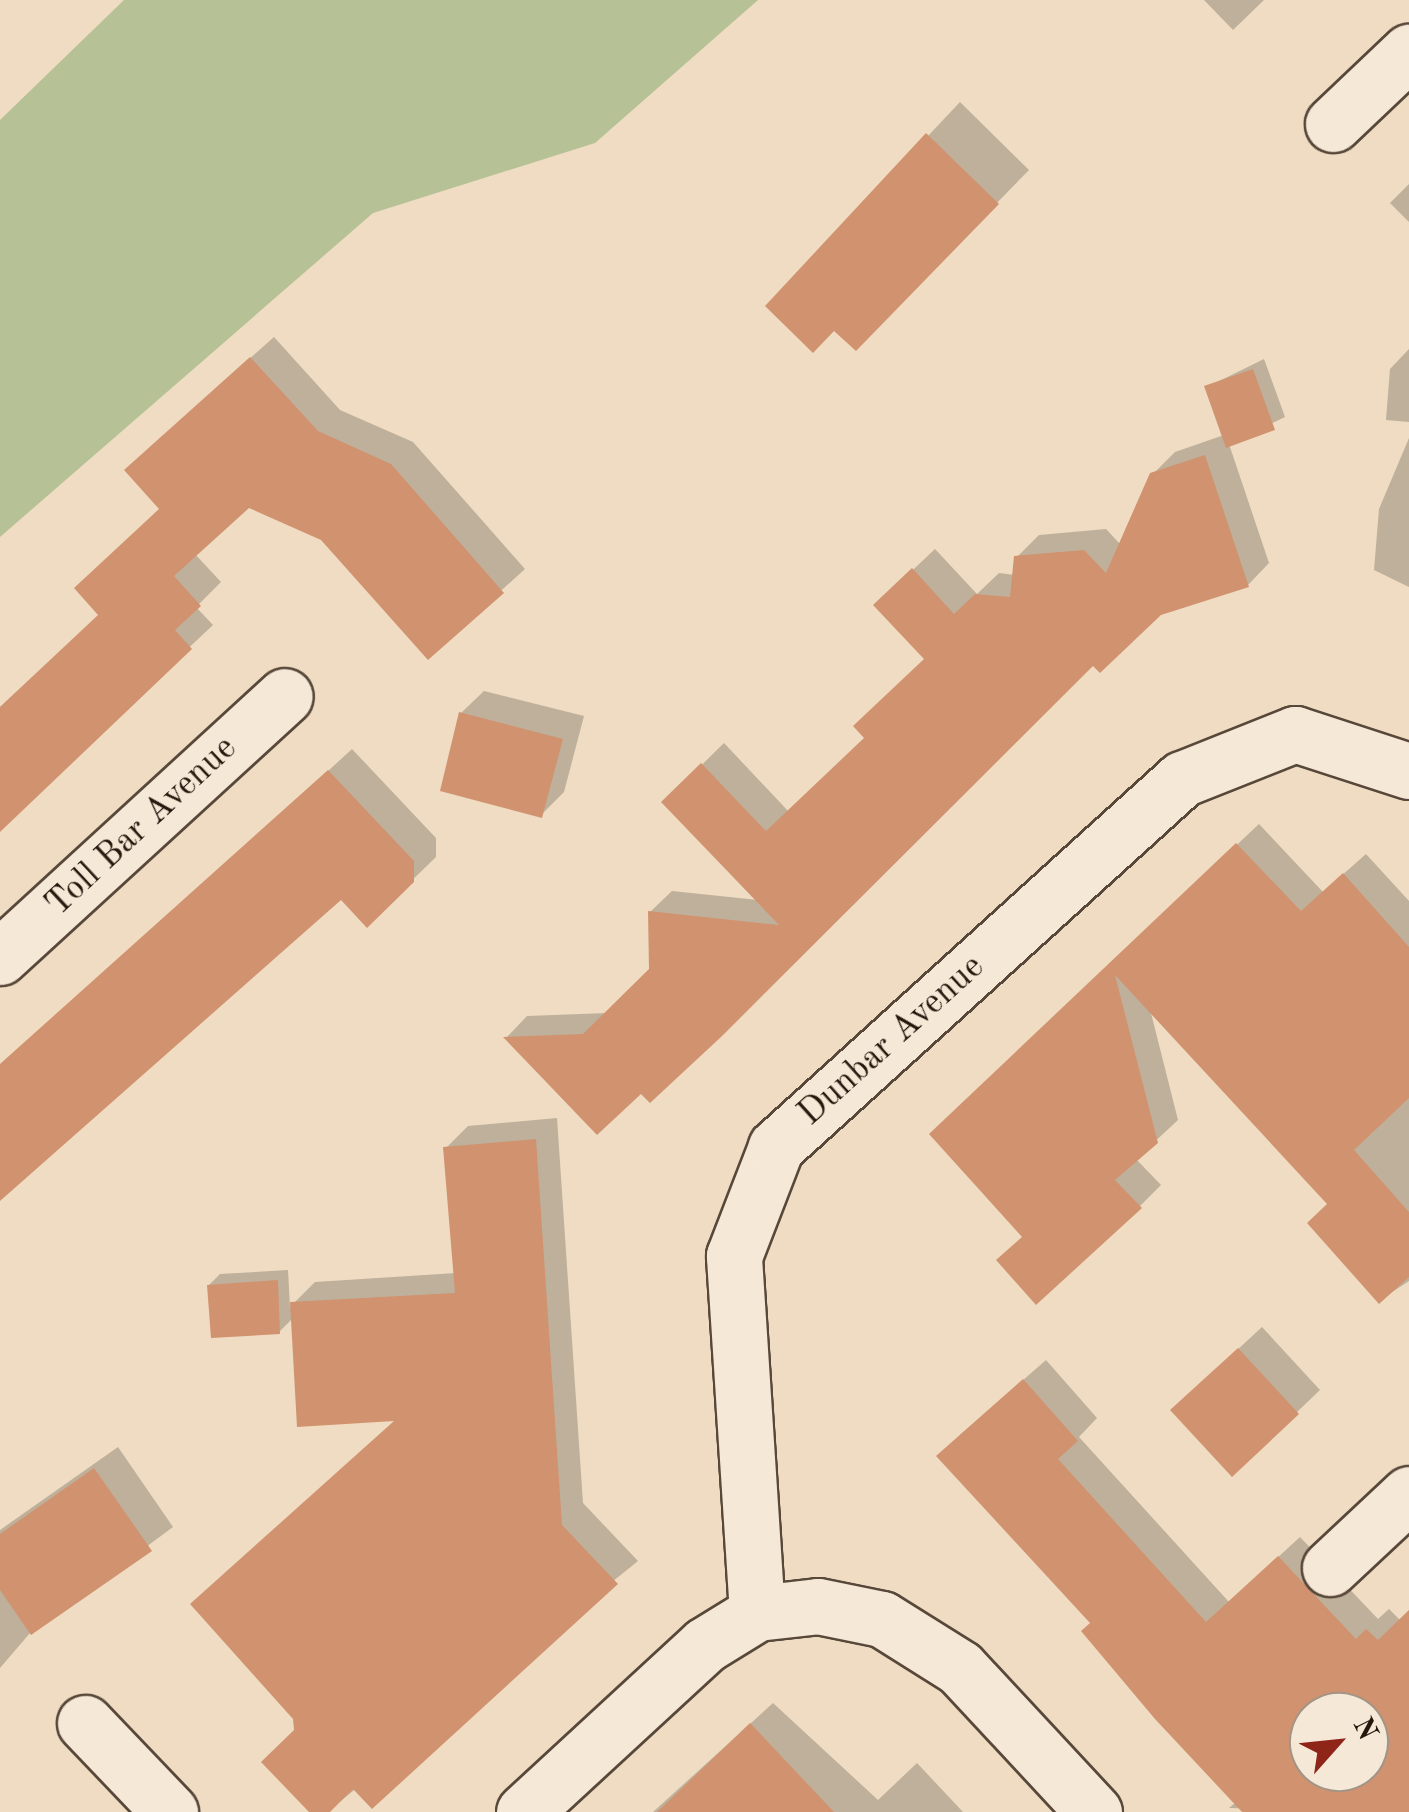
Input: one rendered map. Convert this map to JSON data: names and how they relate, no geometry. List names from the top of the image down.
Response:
{
  "streets": {
    "street": ["Toll Bar Avenue", "Dunbar Avenue"]
  },
  "north": "top right"
}
